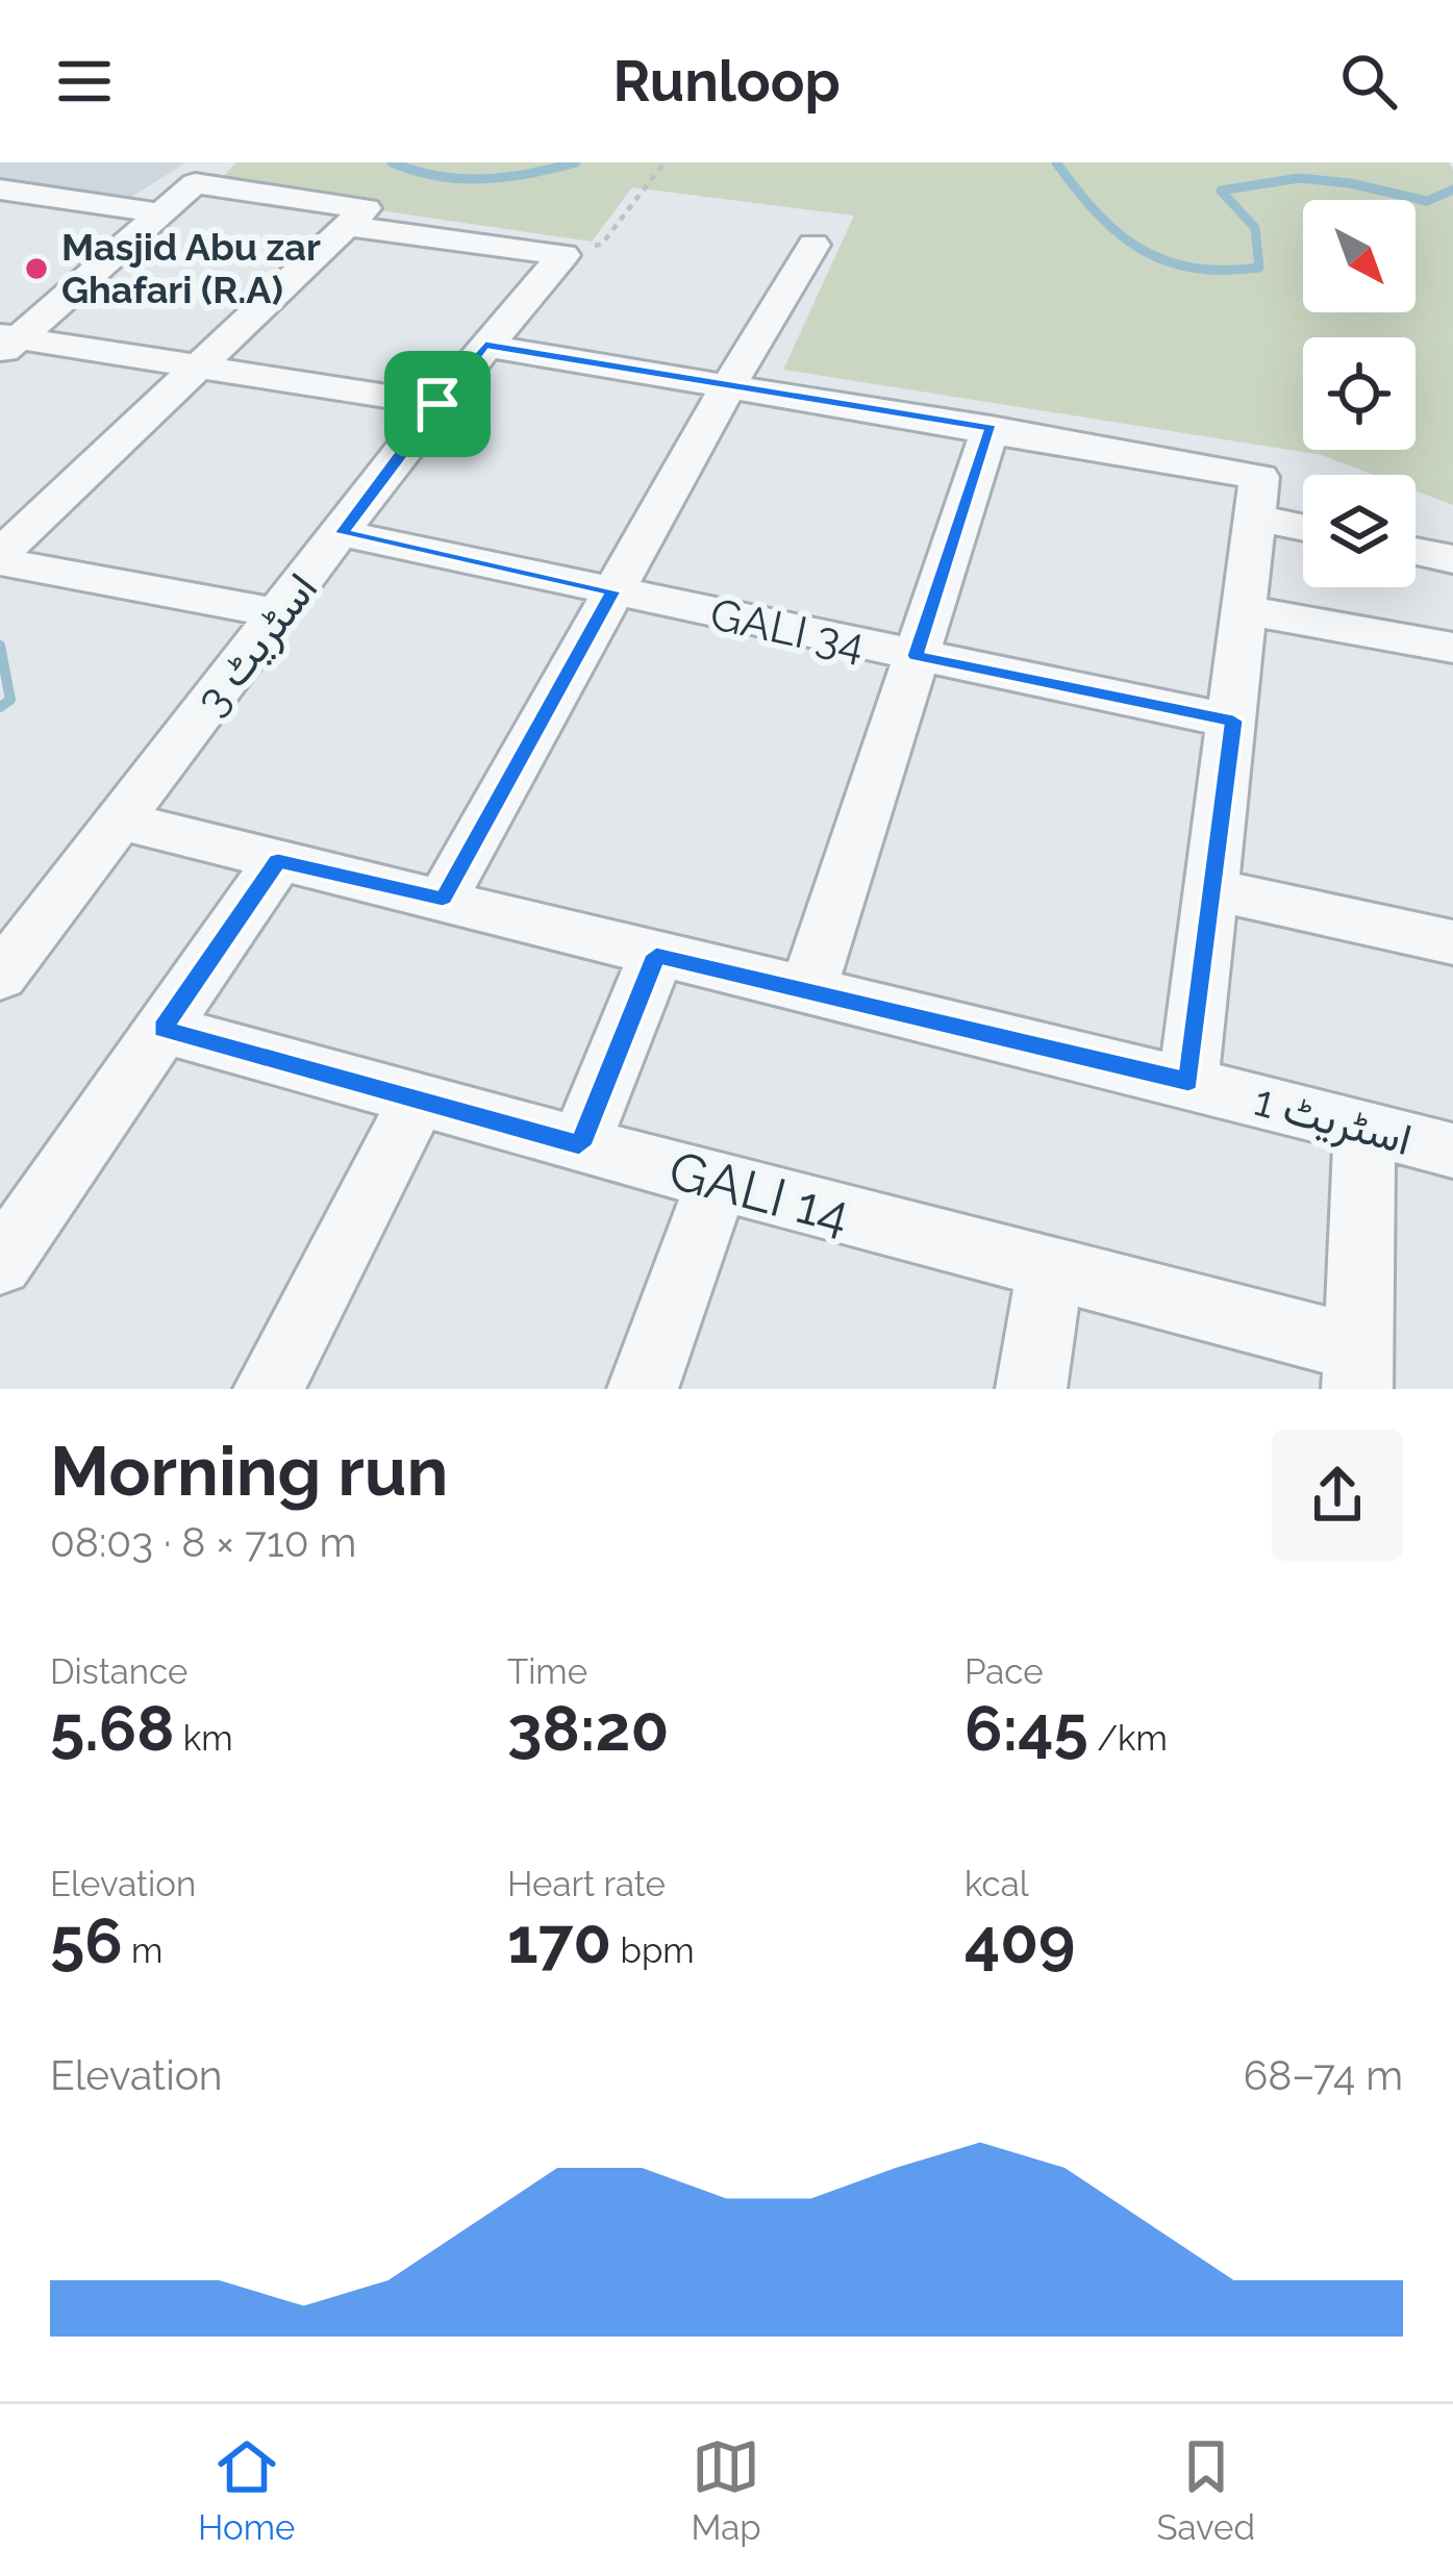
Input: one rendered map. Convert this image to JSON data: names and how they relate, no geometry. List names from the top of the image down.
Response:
{
  "streets": {
    "street": [
      "GALI 34",
      "اسٹریٹ 3",
      "اسٹریٹ 1",
      "GALI 14"
    ]
  },
  "crossings": [
    ["GALI 34", "اسٹریٹ 3"],
    ["اسٹریٹ 3", "اسٹریٹ 1"]
  ],
  "places": ["Masjid Abu zar Ghafari (R.A)"],
  "north": "bottom right",
  "page": {
    "header": "Runloop",
    "heading": ["Morning run", "08:03 · 8 × 710 m"],
    "stats": [
      ["Distance", "5.68 km"],
      ["Time", "38:20"],
      ["Pace", "6:45 /km"],
      ["Elevation", "56 m"],
      ["Heart rate", "170 bpm"],
      ["kcal", "409"]
    ],
    "chart": ["Elevation", "68–74 m"],
    "tabs": ["Home", "Map", "Saved"]
  }
}
